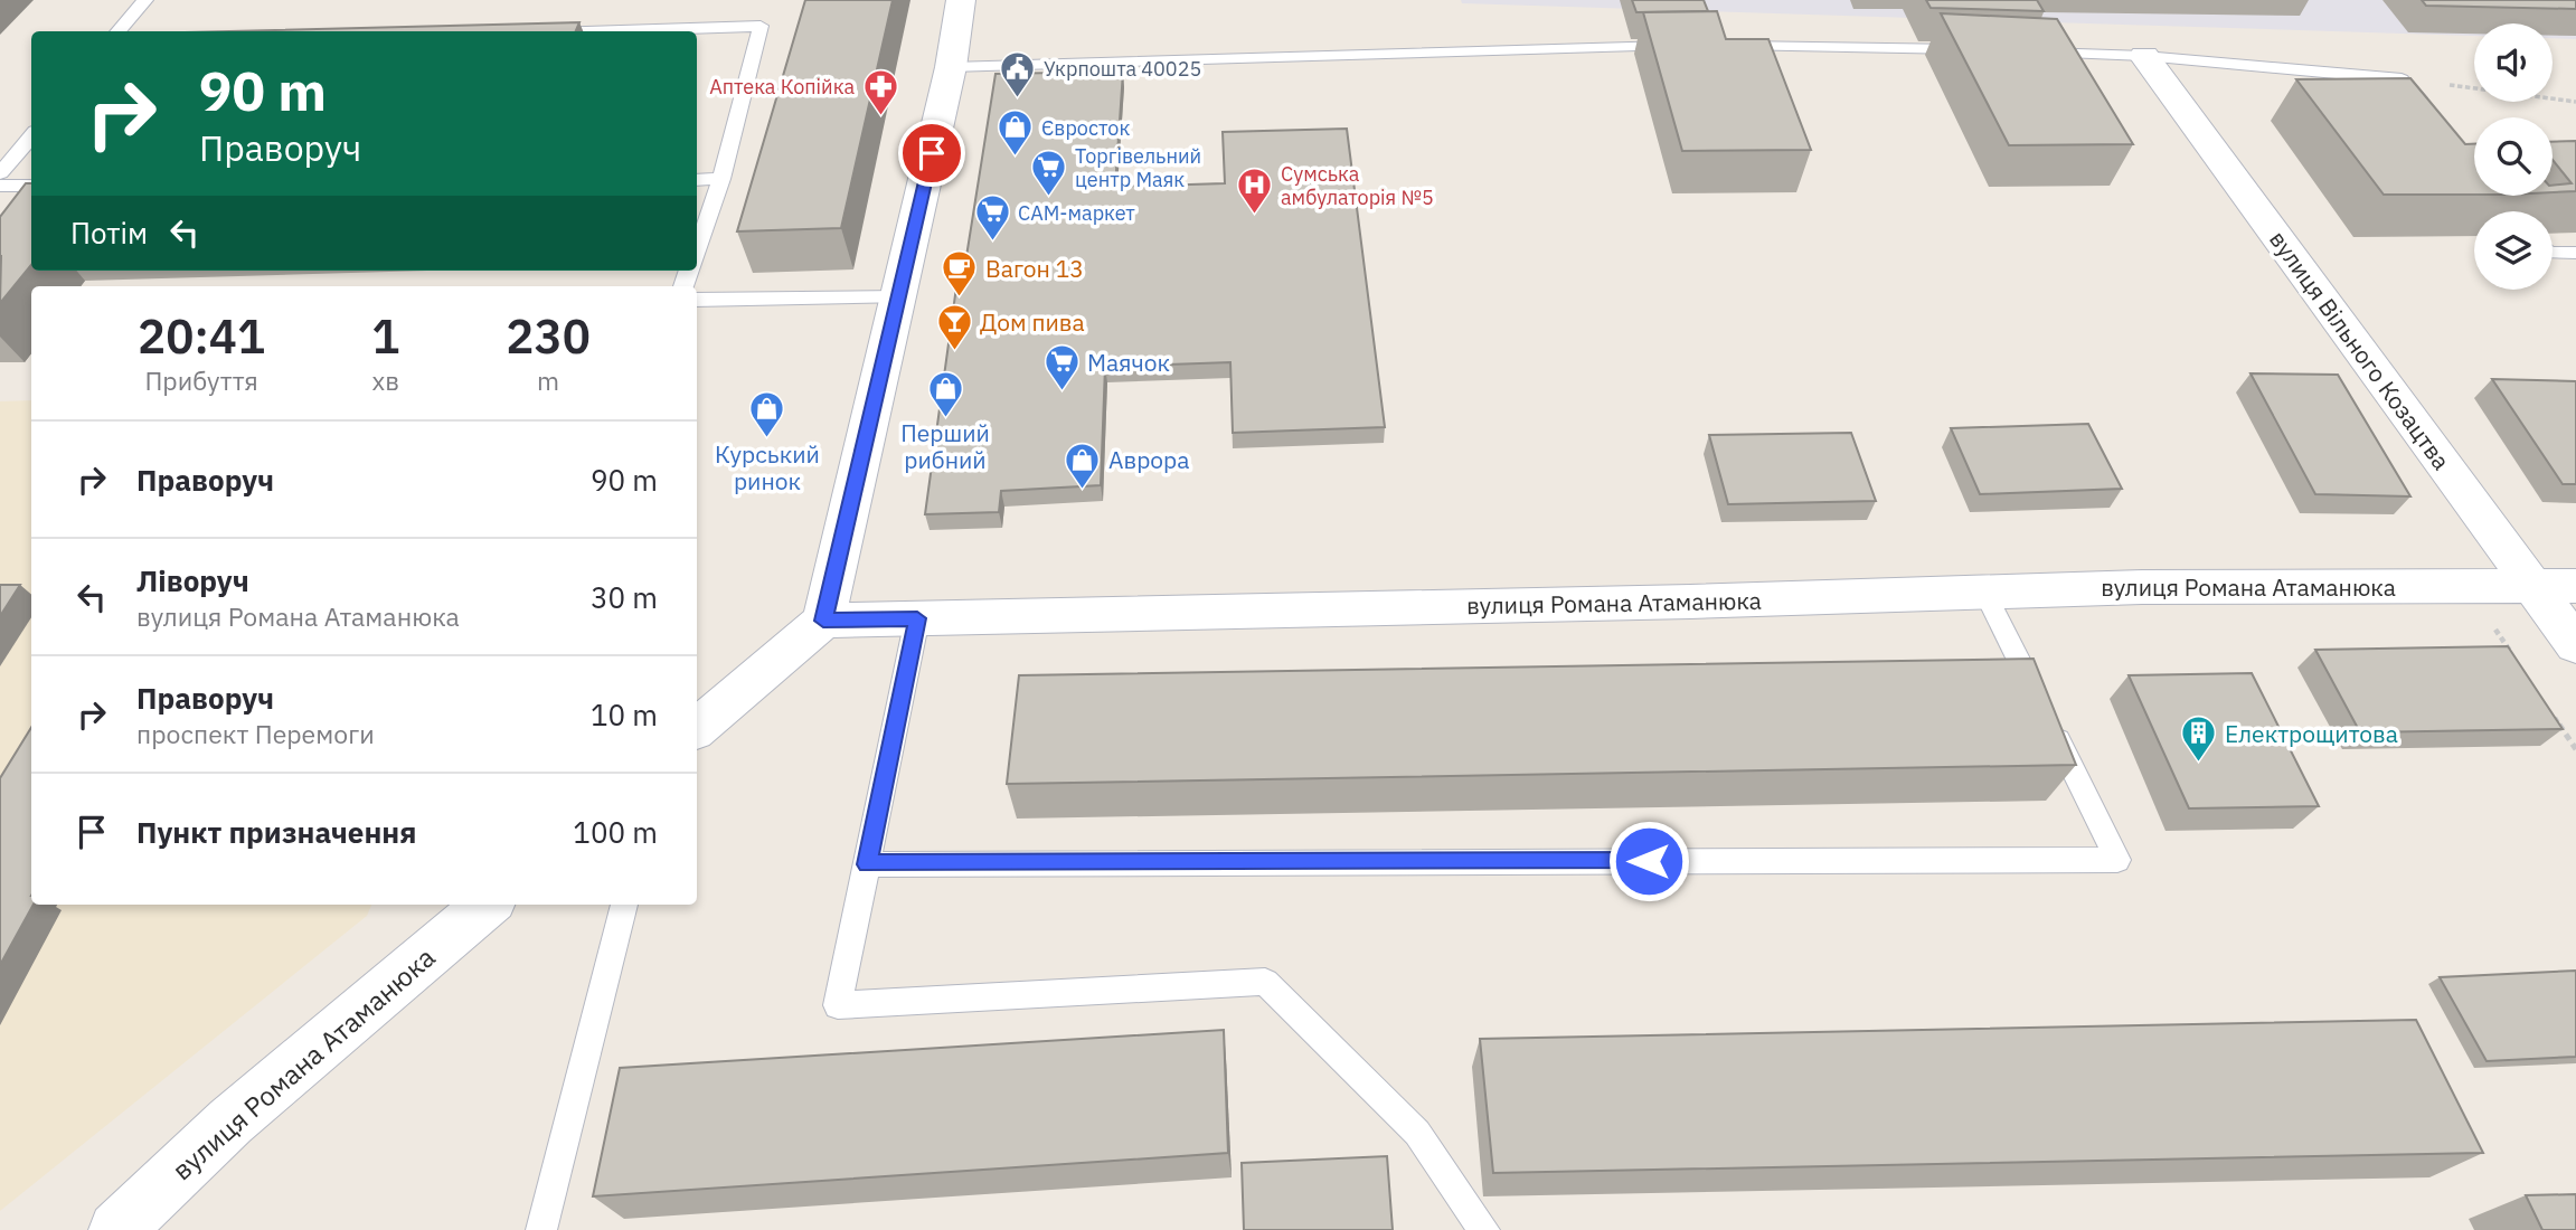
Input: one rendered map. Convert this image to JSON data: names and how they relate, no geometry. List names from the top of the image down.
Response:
{
  "streets": {
    "street": ["вулиця Вільного Козацтва", "вулиця Романа Атаманюка"]
  },
  "crossings": [
    ["вулиця Вільного Козацтва", "вулиця Романа Атаманюка"]
  ],
  "places": {
    "public building": ["Укрпошта 40025"],
    "pharmacy": ["Аптека Копійка"],
    "shop": [
      "Євросток",
      "Перший рибний",
      "Курський ринок",
      "Аврора"
    ],
    "supermarket": ["Торгівельний центр Маяк", "САМ-маркет", "Маячок"],
    "hospital": ["Сумська амбулаторія №5"],
    "cafe": ["Вагон 13"],
    "bar": ["Дом пива"],
    "building": ["Електрощитова"]
  },
  "page": {
    "turn": ["90 m", "Праворуч"],
    "then": "Потім",
    "eta": [
      "20:41",
      "Прибуття",
      "1",
      "хв",
      "230",
      "m"
    ],
    "list": [
      {
        "name": "Праворуч",
        "value": "90 m"
      },
      {
        "name": "Ліворуч",
        "note": "вулиця Романа Атаманюка",
        "value": "30 m"
      },
      {
        "name": "Праворуч",
        "note": "проспект Перемоги",
        "value": "10 m"
      },
      {
        "name": "Пункт призначення",
        "value": "100 m"
      }
    ]
  }
}
